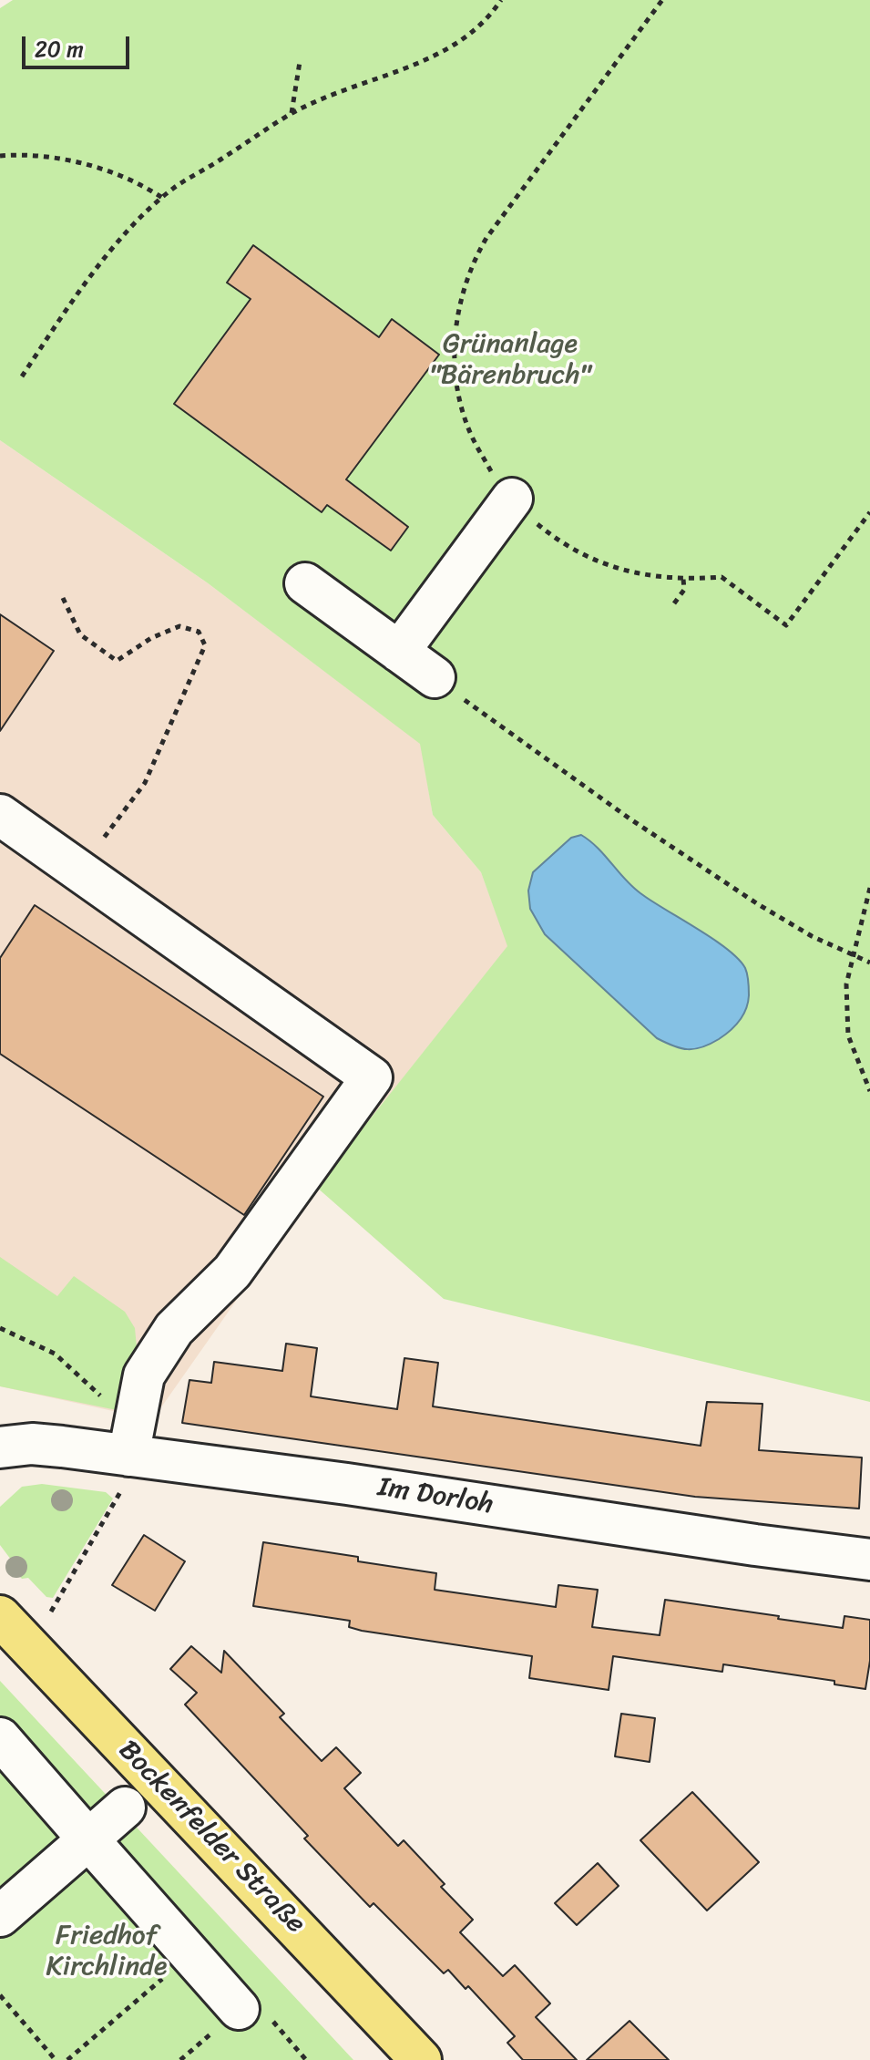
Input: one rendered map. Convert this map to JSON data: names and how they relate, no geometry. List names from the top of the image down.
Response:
{
  "streets": {
    "main road": ["Bockenfelder Straße"],
    "street": ["Im Dorloh"]
  },
  "parks": ["Grünanlage \"Bärenbruch\"", "Friedhof Kirchlinde"],
  "scale_bar": "20 m"
}
